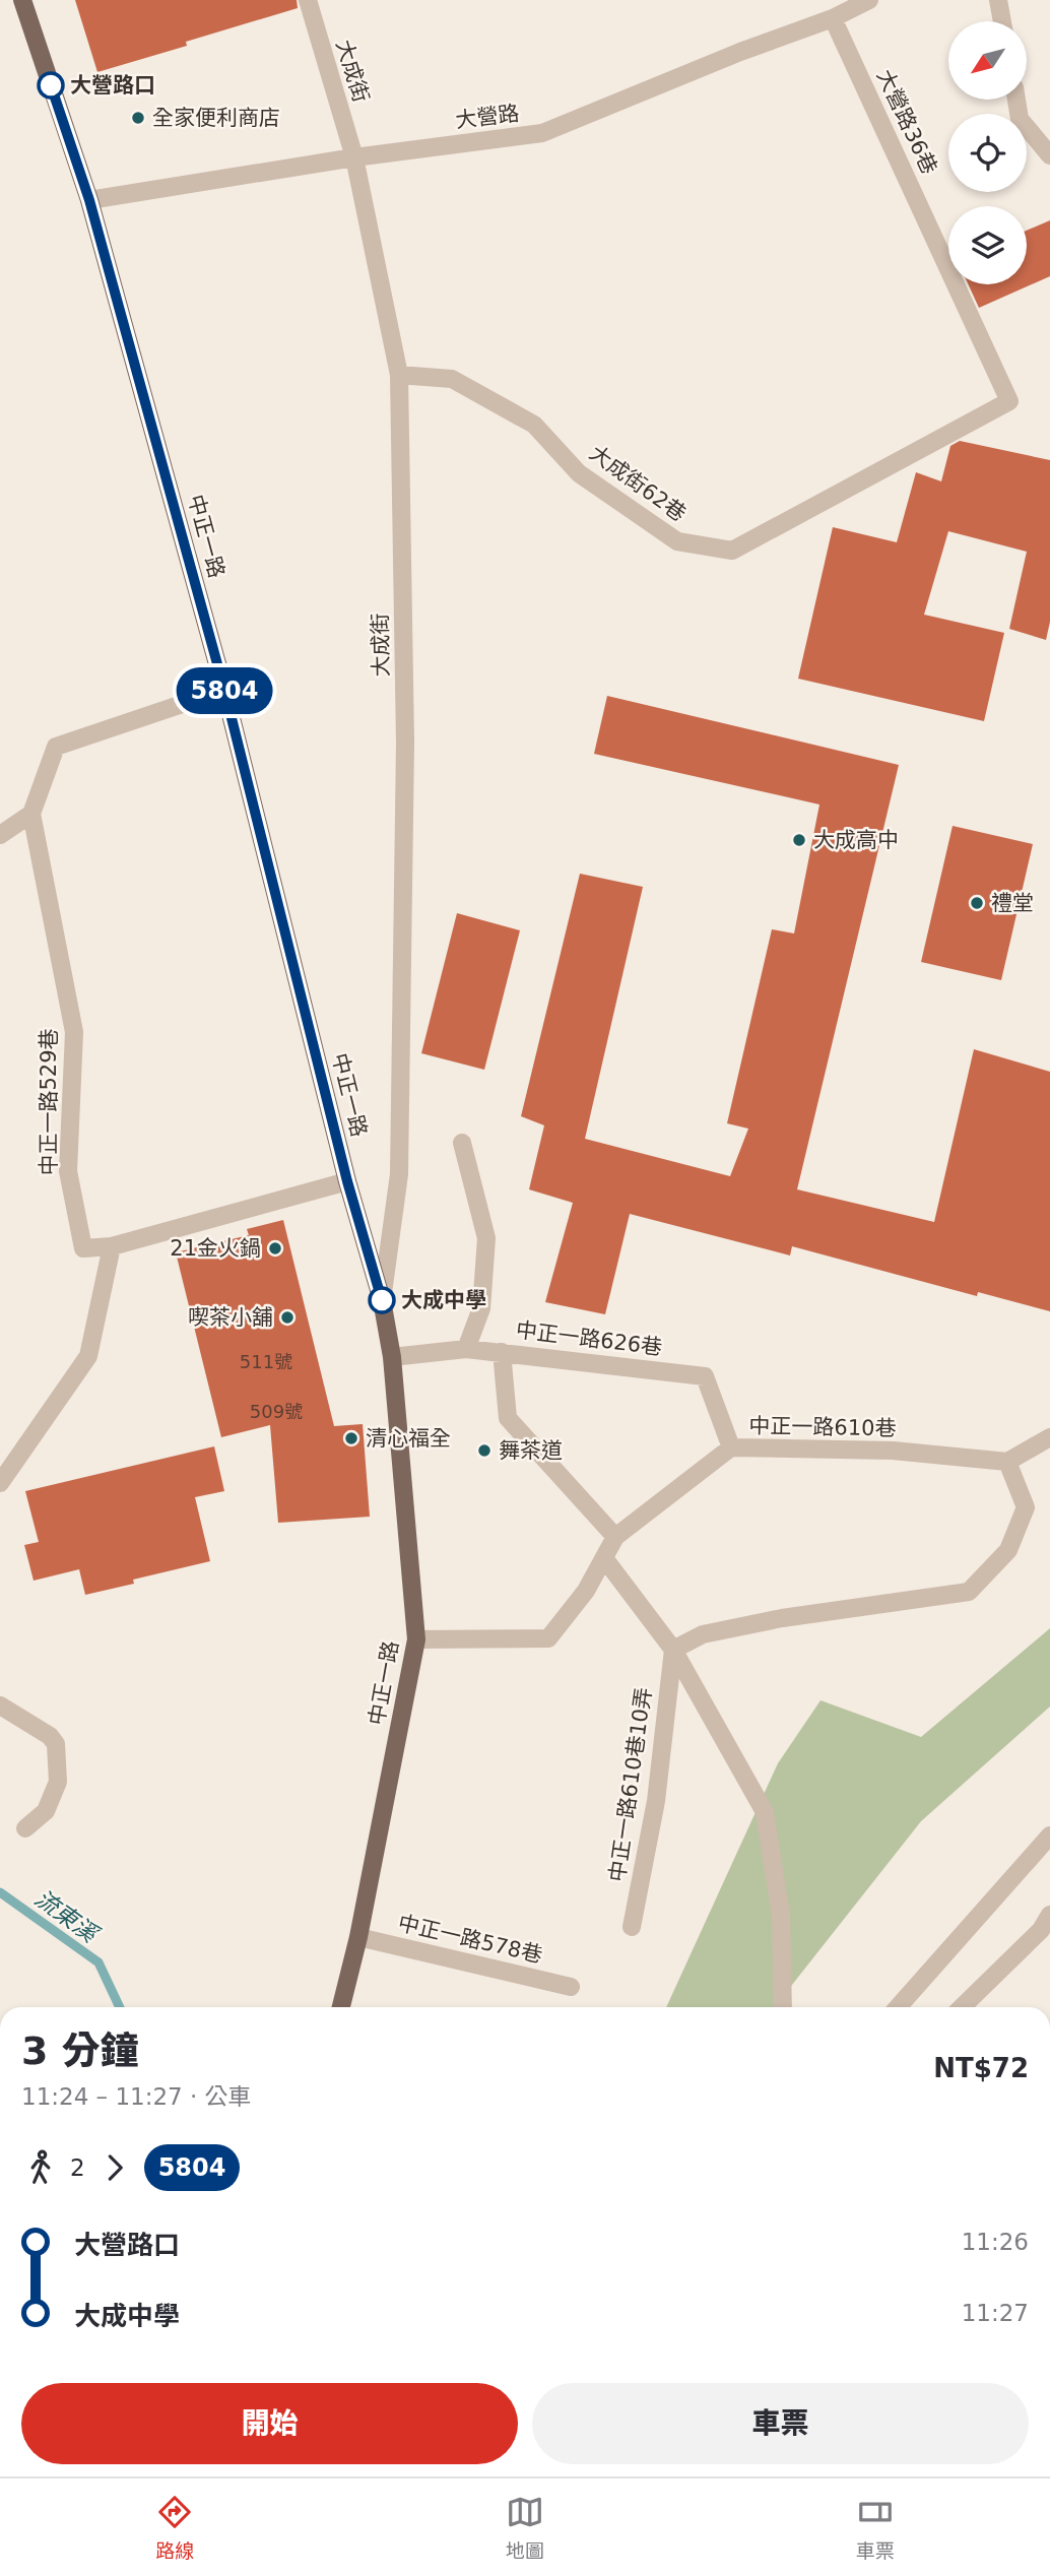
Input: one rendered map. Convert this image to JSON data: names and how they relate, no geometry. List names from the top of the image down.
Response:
{
  "streets": {
    "main road": ["中正一路"],
    "street": [
      "大成街",
      "大營路",
      "大營路36巷",
      "大成街62巷",
      "中正一路529巷",
      "中正一路626巷",
      "中正一路610巷",
      "中正一路610巷10弄",
      "中正一路578巷"
    ]
  },
  "crossings": [
    ["大成街", "大營路"],
    ["大成街", "大成街62巷"],
    ["大成街", "中正一路"],
    ["大營路", "大營路36巷"],
    ["大營路", "中正一路"],
    ["大營路36巷", "大成街62巷"],
    ["中正一路", "中正一路529巷"],
    ["中正一路", "中正一路626巷"],
    ["中正一路", "中正一路610巷"],
    ["中正一路", "中正一路578巷"],
    ["中正一路626巷", "中正一路610巷"]
  ],
  "water": ["流東溪"],
  "places": [
    "大營路口",
    "全家便利商店",
    "大成高中",
    "禮堂",
    "21金火鍋",
    "大成中學",
    "喫茶小舖",
    "清心福全",
    "舞茶道"
  ],
  "lines": ["bus line 5804"],
  "house_numbers": ["511號", "509號"],
  "north": "bottom left",
  "page": {
    "on_map": "5804",
    "heading": ["3 分鐘", "11:24 – 11:27 · 公車", "NT$72"],
    "legs": ["2", "5804"],
    "list": [
      {
        "name": "大營路口",
        "value": "11:26"
      },
      {
        "name": "大成中學",
        "value": "11:27"
      }
    ],
    "buttons": ["開始", "車票"],
    "tabs": ["路線", "地圖", "車票"]
  }
}
